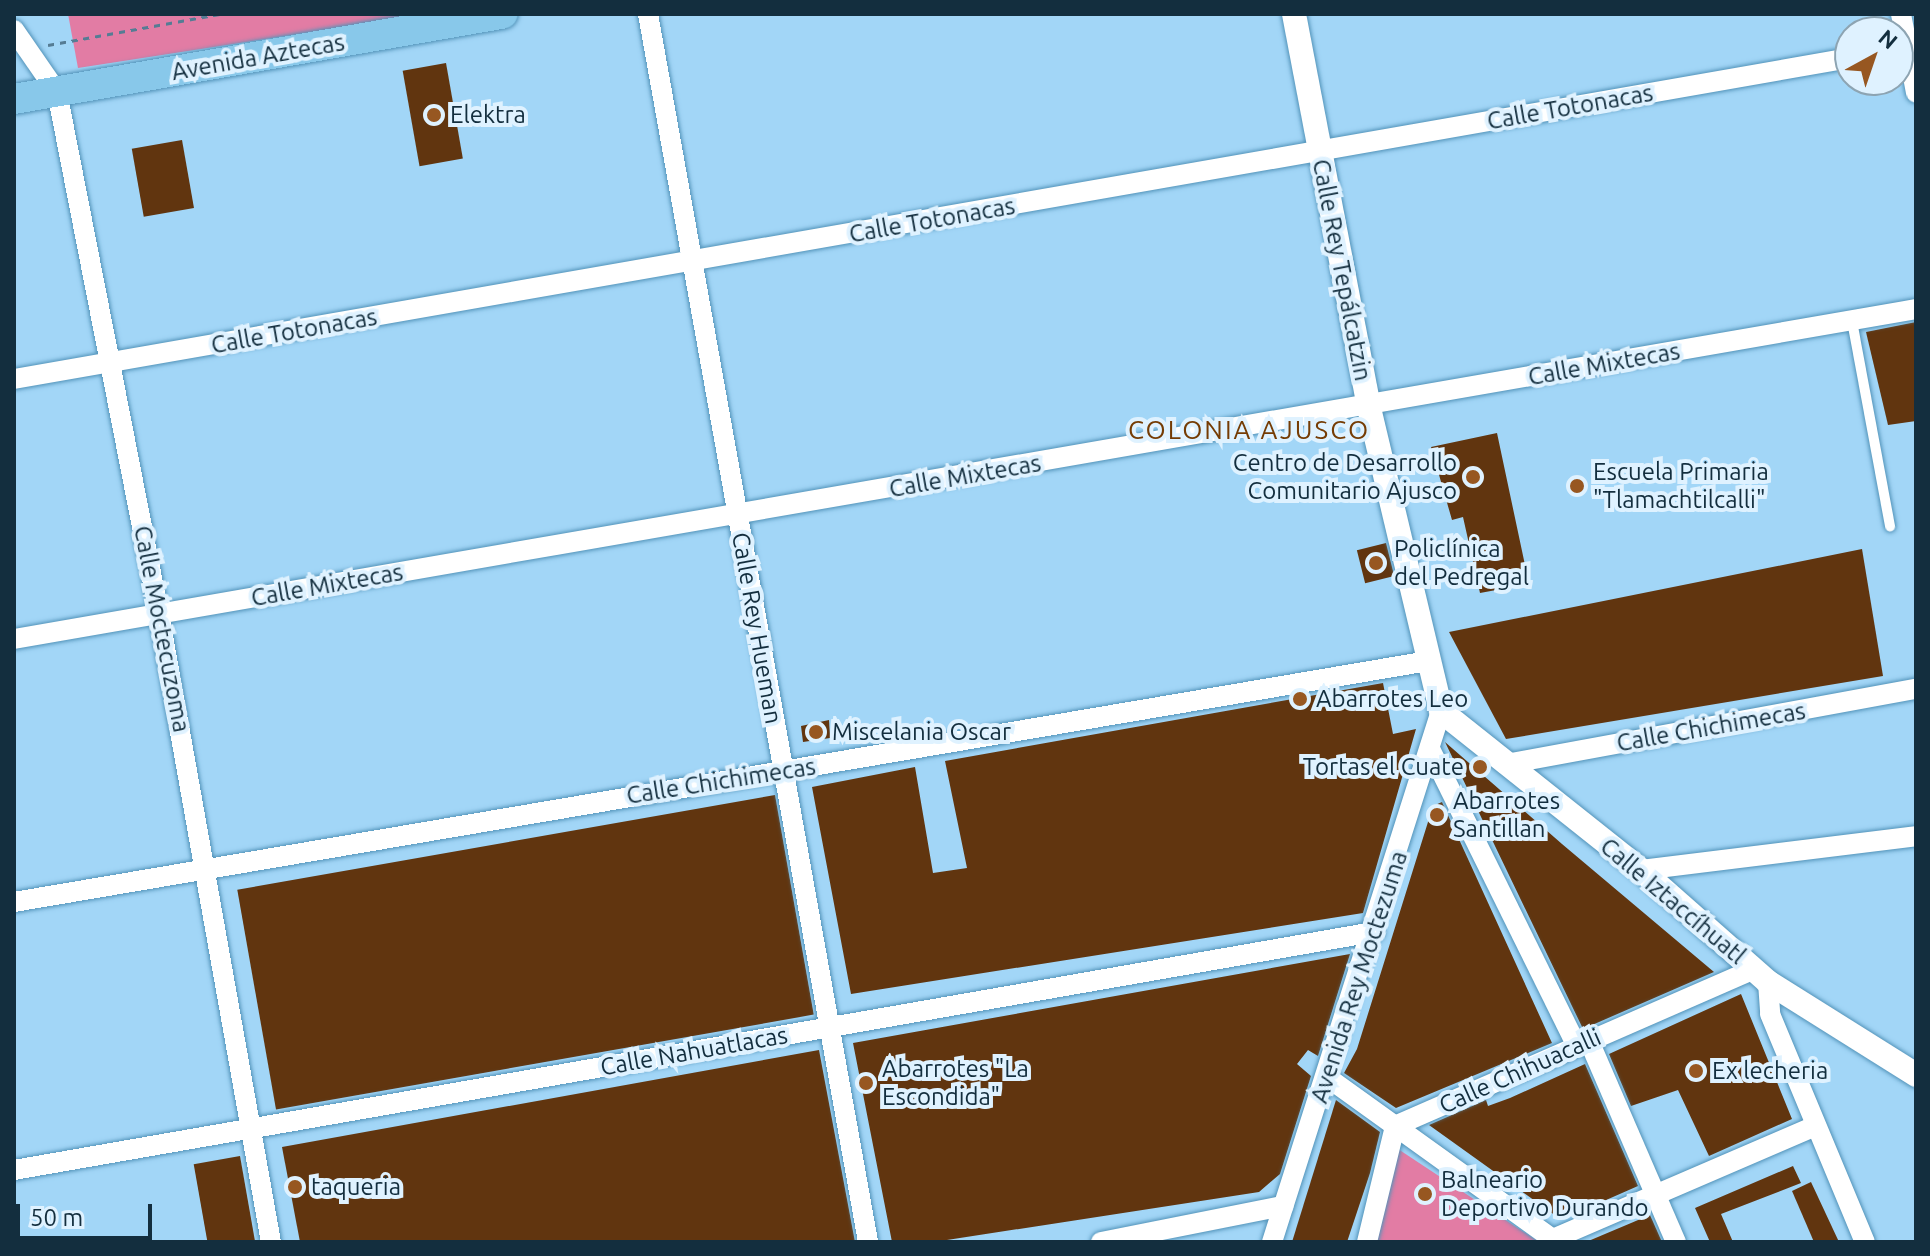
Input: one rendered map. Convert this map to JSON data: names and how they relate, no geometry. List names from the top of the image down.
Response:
{
  "streets": {
    "main road": ["Avenida Aztecas"],
    "street": [
      "Calle Totonacas",
      "Calle Rey Tepálcatzin",
      "Calle Mixtecas",
      "Calle Rey Hueman",
      "Calle Moctecuzoma",
      "Calle Chichimecas",
      "Calle Iztaccíhuatl",
      "Avenida Rey Moctezuma",
      "Calle Nahuatlacas",
      "Calle Chihuacalli"
    ]
  },
  "crossings": [
    ["Avenida Aztecas", "Calle Moctecuzoma"],
    ["Calle Totonacas", "Calle Rey Tepálcatzin"],
    ["Calle Totonacas", "Calle Rey Hueman"],
    ["Calle Totonacas", "Calle Moctecuzoma"],
    ["Calle Rey Tepálcatzin", "Calle Mixtecas"],
    ["Calle Rey Tepálcatzin", "Calle Chichimecas"],
    ["Calle Rey Tepálcatzin", "Calle Iztaccíhuatl"],
    ["Calle Rey Tepálcatzin", "Avenida Rey Moctezuma"],
    ["Calle Mixtecas", "Calle Rey Hueman"],
    ["Calle Mixtecas", "Calle Moctecuzoma"],
    ["Calle Rey Hueman", "Calle Chichimecas"],
    ["Calle Rey Hueman", "Calle Nahuatlacas"],
    ["Calle Moctecuzoma", "Calle Chichimecas"],
    ["Calle Moctecuzoma", "Calle Nahuatlacas"],
    ["Calle Chichimecas", "Calle Iztaccíhuatl"],
    ["Calle Iztaccíhuatl", "Avenida Rey Moctezuma"],
    ["Calle Iztaccíhuatl", "Calle Chihuacalli"],
    ["Avenida Rey Moctezuma", "Calle Nahuatlacas"]
  ],
  "districts": ["COLONIA AJUSCO"],
  "places": [
    "Elektra",
    "Centro de Desarrollo Comunitario Ajusco",
    "Escuela Primaria \"Tlamachtilcalli\"",
    "Policlínica del Pedregal",
    "Abarrotes Leo",
    "Miscelania Oscar",
    "Tortas el Cuate",
    "Abarrotes Santillan",
    "Ex lecheria",
    "Abarrotes \"La Escondida\"",
    "taqueria",
    "Balneario Deportivo Durando"
  ],
  "scale_bar": "50 m",
  "north": "top right"
}
